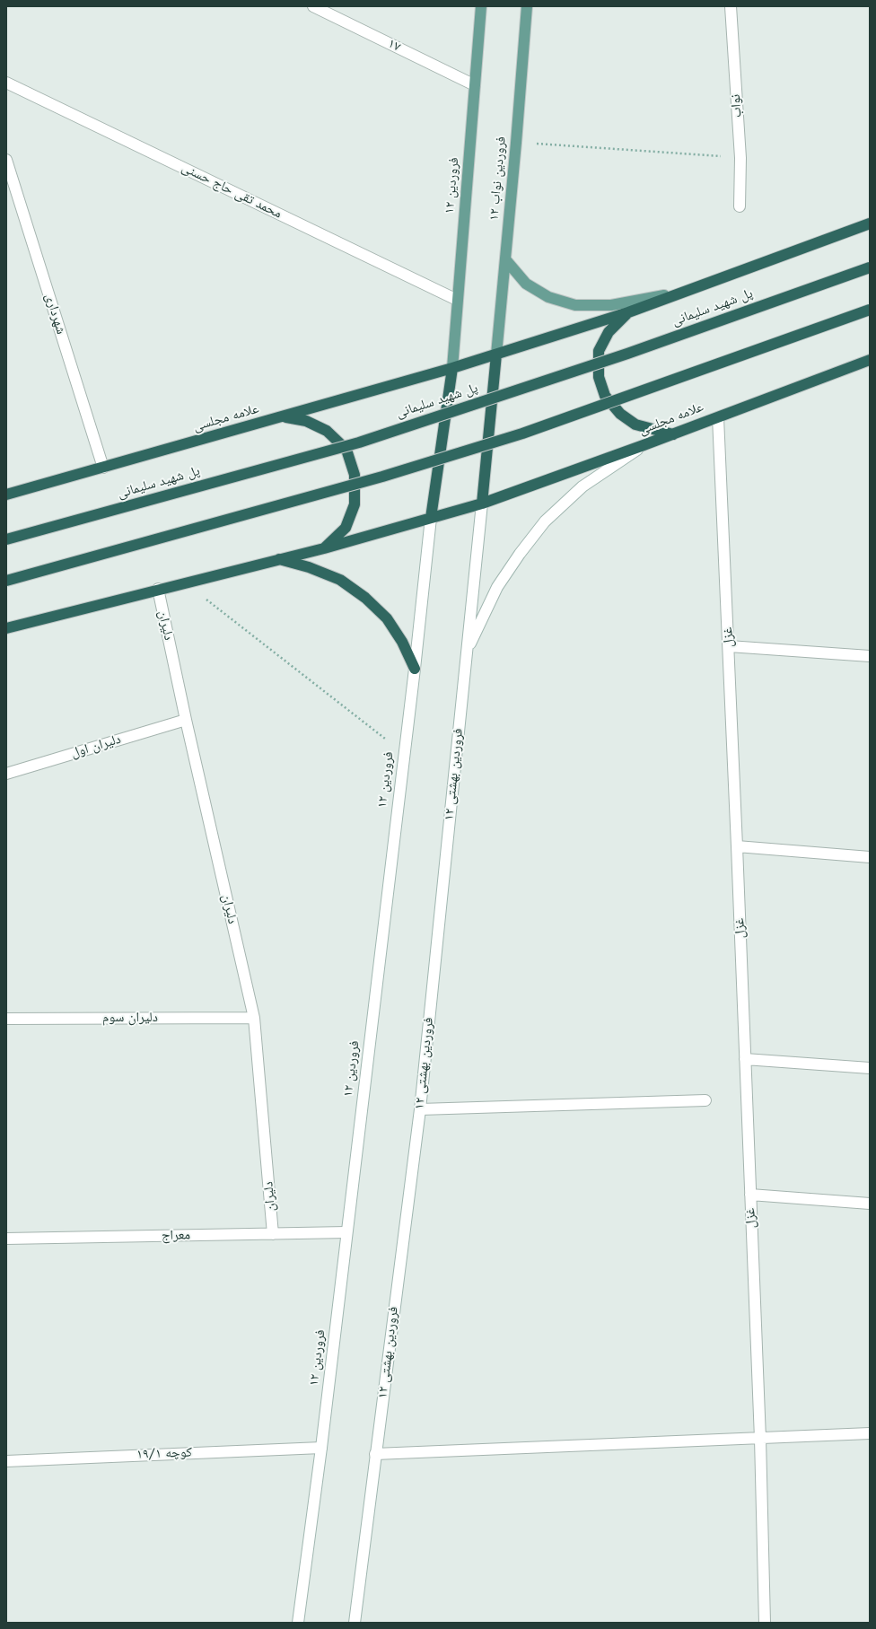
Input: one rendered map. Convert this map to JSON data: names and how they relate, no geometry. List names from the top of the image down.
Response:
{
  "streets": {
    "highway": ["پل شهید سلیمانی", "علامه مجلسی"],
    "main road": ["۱۲ فروردین نواب", "۱۲ فروردین"],
    "street": [
      "۱۷",
      "نواب",
      "محمد تقی حاج حسنی",
      "شهرداری",
      "دلیران",
      "غزل",
      "دلیران اول",
      "۱۲ فروردین بهشتی",
      "دلیران سوم",
      "معراج",
      "کوچه ۱۹/۱"
    ]
  },
  "crossings": [
    ["۱۷", "۱۲ فروردین"],
    ["۱۲ فروردین نواب", "علامه مجلسی"],
    ["۱۲ فروردین", "محمد تقی حاج حسنی"],
    ["۱۲ فروردین", "علامه مجلسی"],
    ["۱۲ فروردین", "معراج"],
    ["۱۲ فروردین", "کوچه ۱۹/۱"],
    ["شهرداری", "علامه مجلسی"],
    ["علامه مجلسی", "غزل"],
    ["علامه مجلسی", "۱۲ فروردین بهشتی"],
    ["دلیران", "دلیران اول"],
    ["دلیران", "دلیران سوم"],
    ["دلیران", "معراج"]
  ]
}
